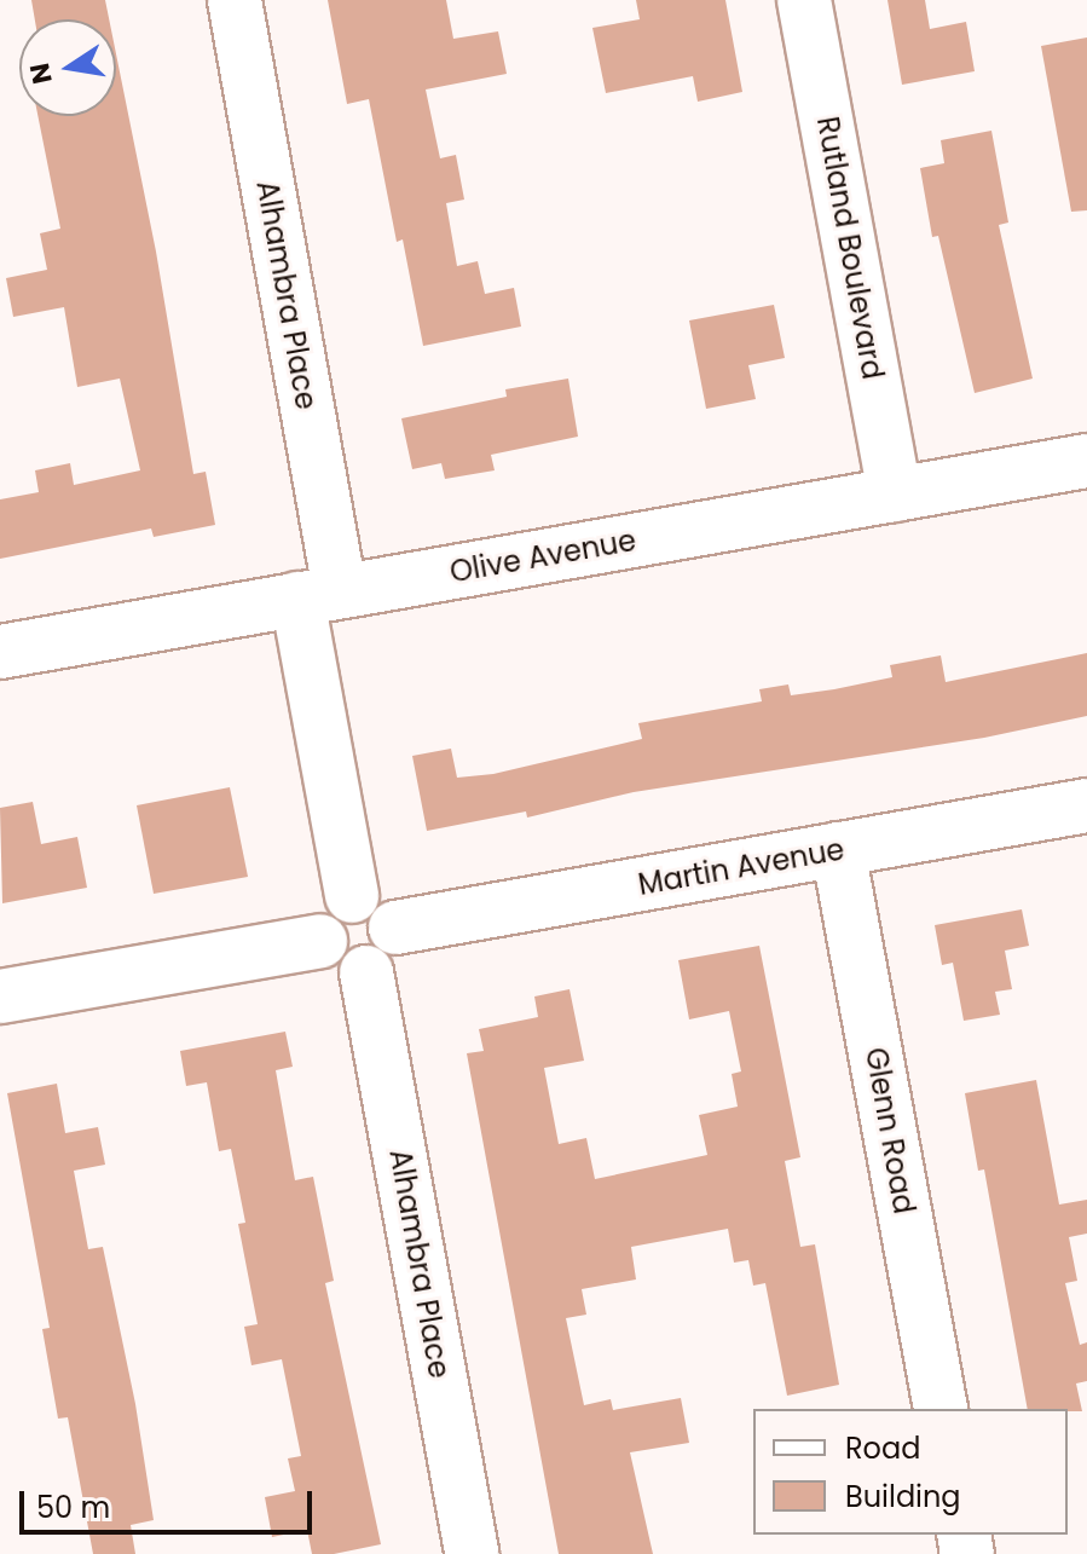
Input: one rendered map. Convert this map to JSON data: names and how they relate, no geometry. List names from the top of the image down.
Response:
{
  "streets": {
    "street": [
      "Rutland Boulevard",
      "Alhambra Place",
      "Olive Avenue",
      "Martin Avenue",
      "Glenn Road"
    ]
  },
  "crossings": [
    ["Rutland Boulevard", "Olive Avenue"],
    ["Alhambra Place", "Olive Avenue"],
    ["Alhambra Place", "Martin Avenue"],
    ["Martin Avenue", "Glenn Road"]
  ],
  "legend": ["Road", "Building"],
  "scale_bar": "50 m",
  "north": "left"
}
